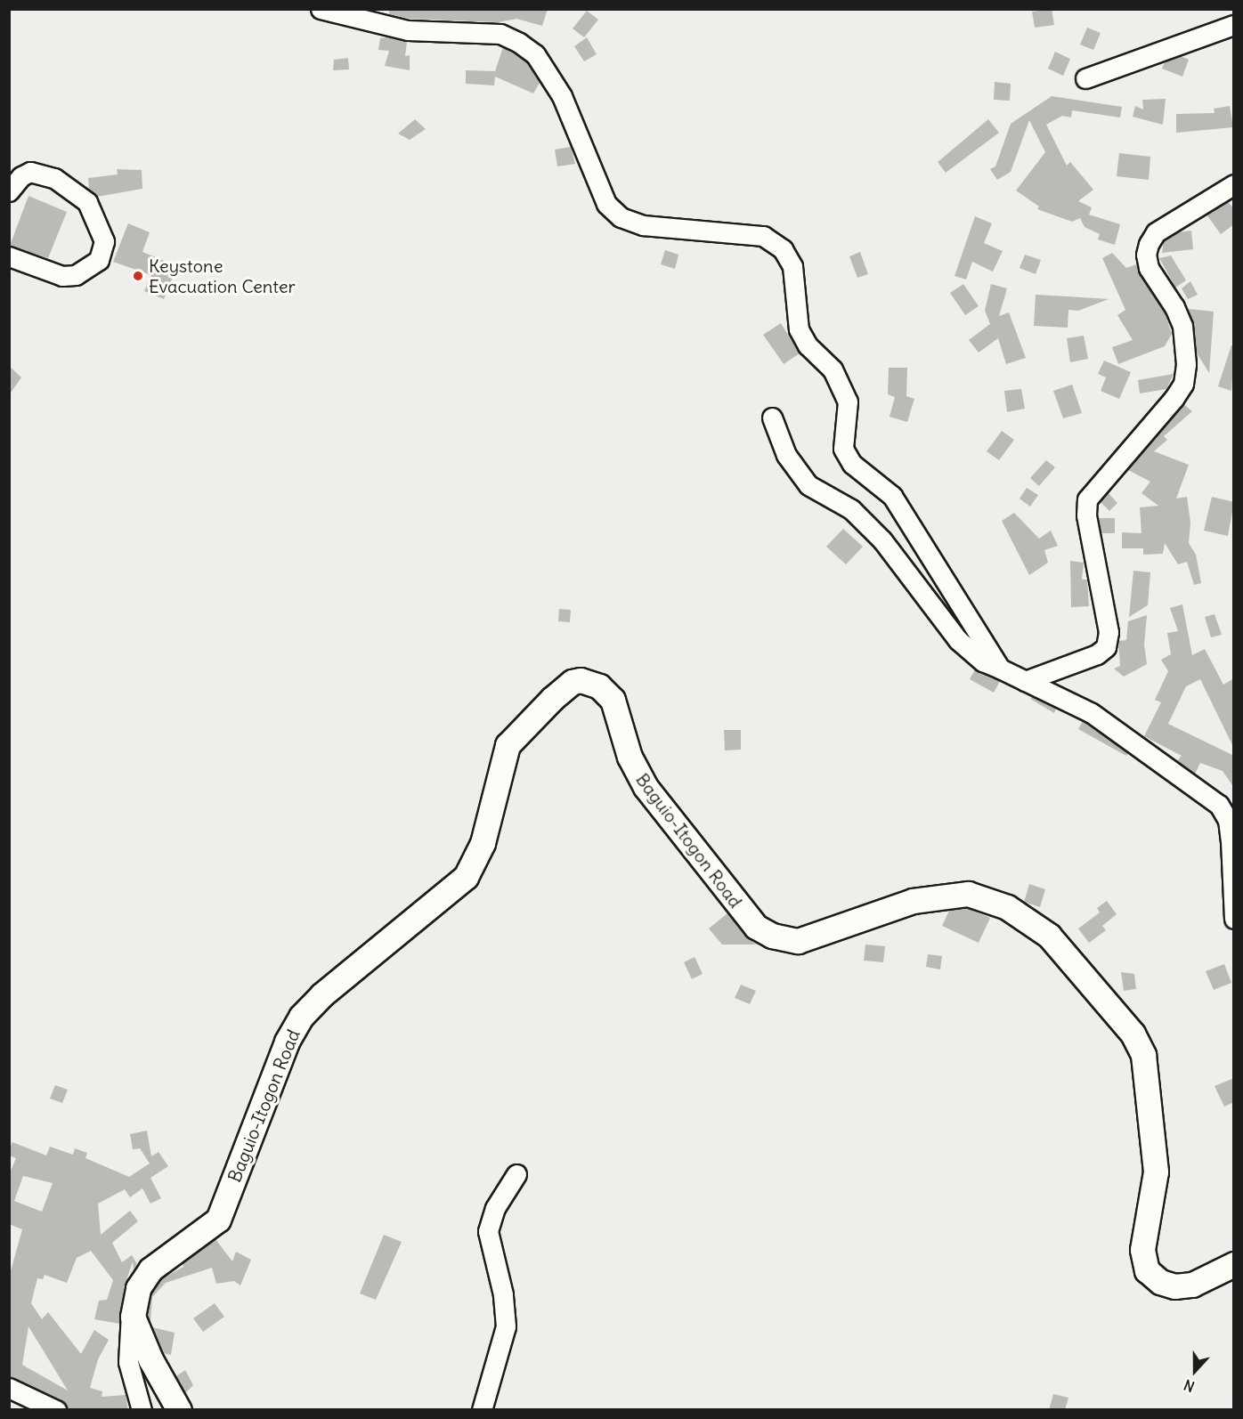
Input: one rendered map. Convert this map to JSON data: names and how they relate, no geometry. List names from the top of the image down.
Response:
{
  "streets": {
    "main road": ["Baguio-Itogon Road"]
  },
  "places": ["Keystone Evacuation Center"],
  "north": "bottom"
}
